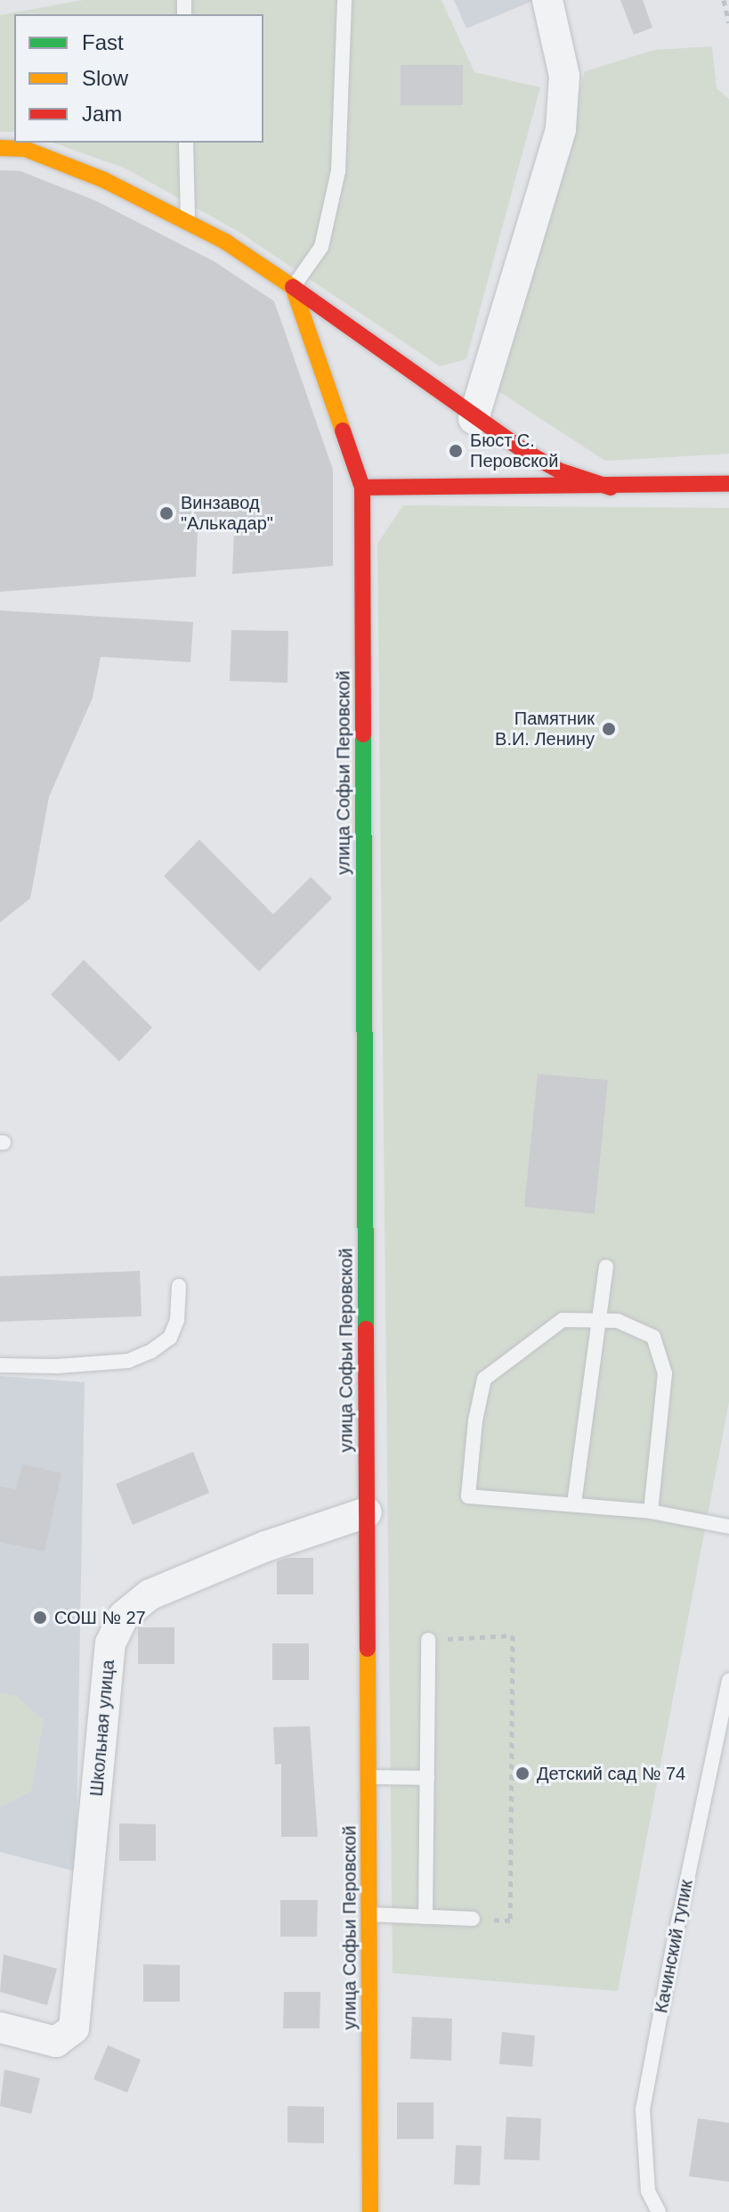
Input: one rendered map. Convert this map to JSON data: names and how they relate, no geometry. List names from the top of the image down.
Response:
{
  "streets": {
    "street": ["улица Софьи Перовской", "Школьная улица"],
    "lane": ["Качинский тупик"]
  },
  "crossings": [
    ["улица Софьи Перовской", "Школьная улица"]
  ],
  "places": [
    "Бюст С. Перовской",
    "Винзавод \"Алькадар\"",
    "Памятник В.И. Ленину",
    "СОШ № 27",
    "Детский сад № 74"
  ],
  "legend": ["Fast", "Slow", "Jam"]
}
